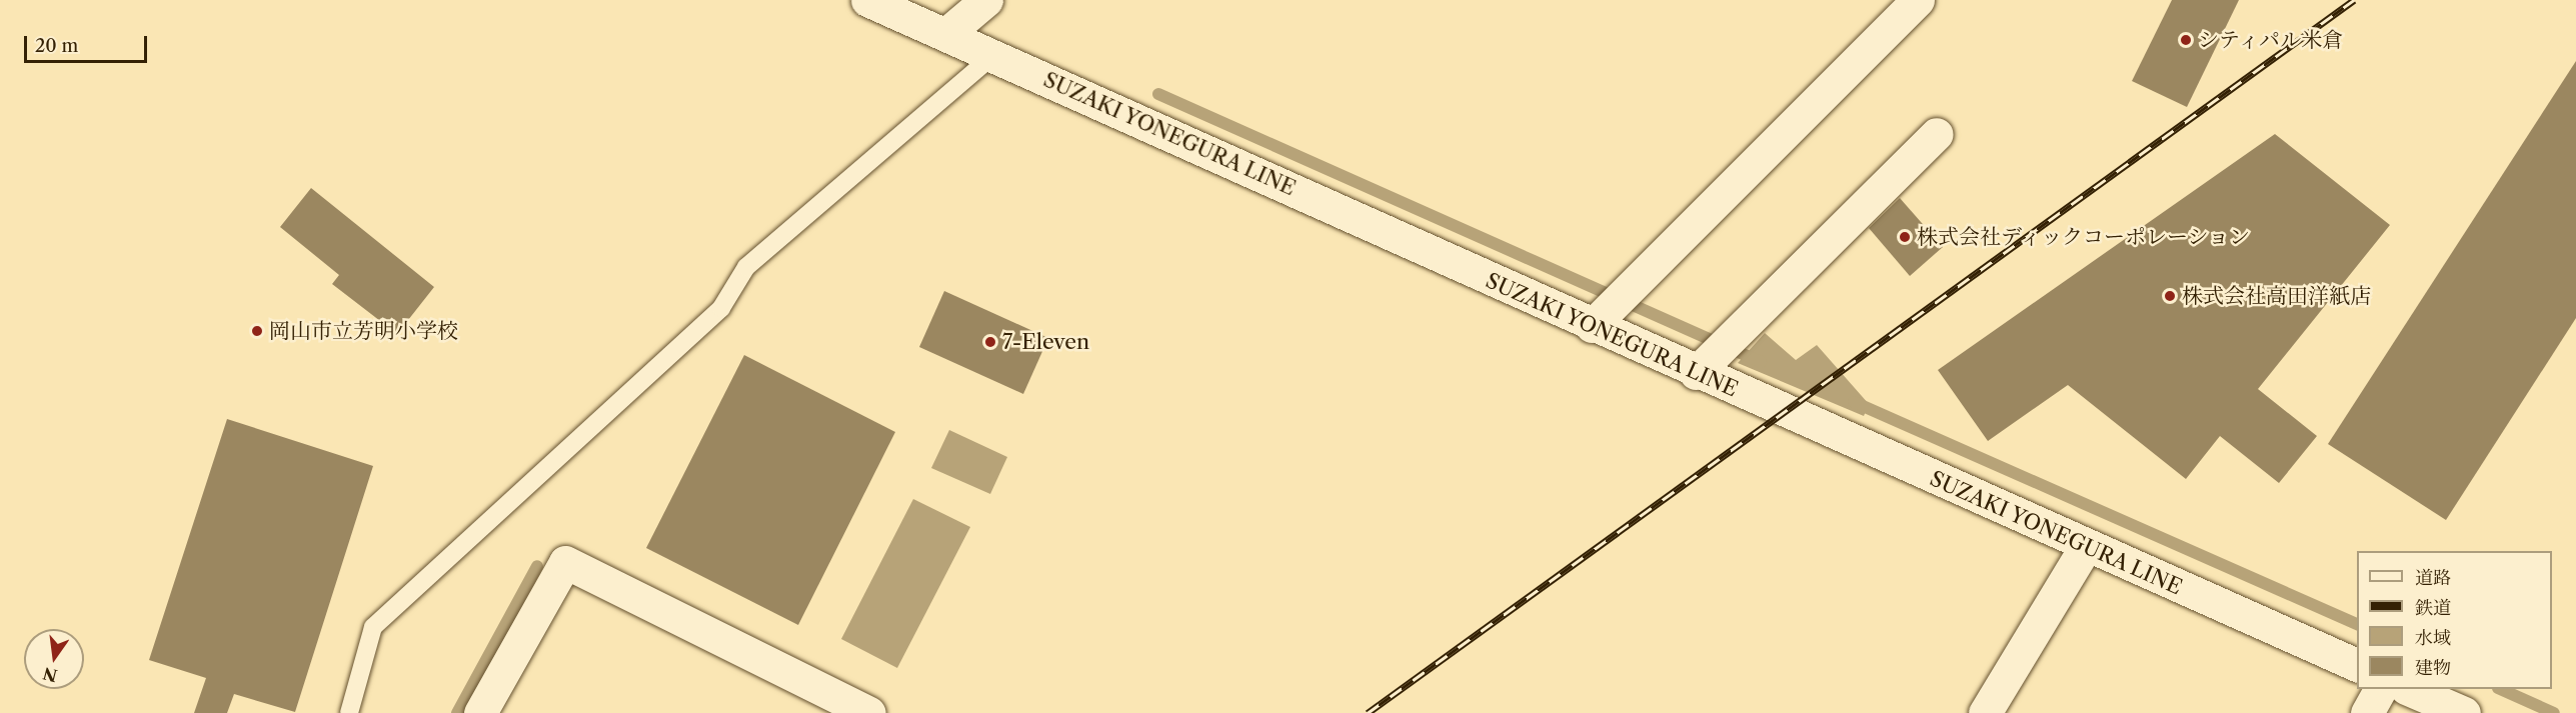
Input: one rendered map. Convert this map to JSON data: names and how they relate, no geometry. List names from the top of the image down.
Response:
{
  "streets": {
    "main road": ["SUZAKI YONEGURA LINE"]
  },
  "places": [
    "シティパル米倉",
    "株式会社ディックコーポレーション",
    "株式会社高田洋紙店",
    "岡山市立芳明小学校",
    "7-Eleven"
  ],
  "legend": [
    "道路",
    "鉄道",
    "水域",
    "建物"
  ],
  "scale_bar": "20 m",
  "north": "bottom"
}
